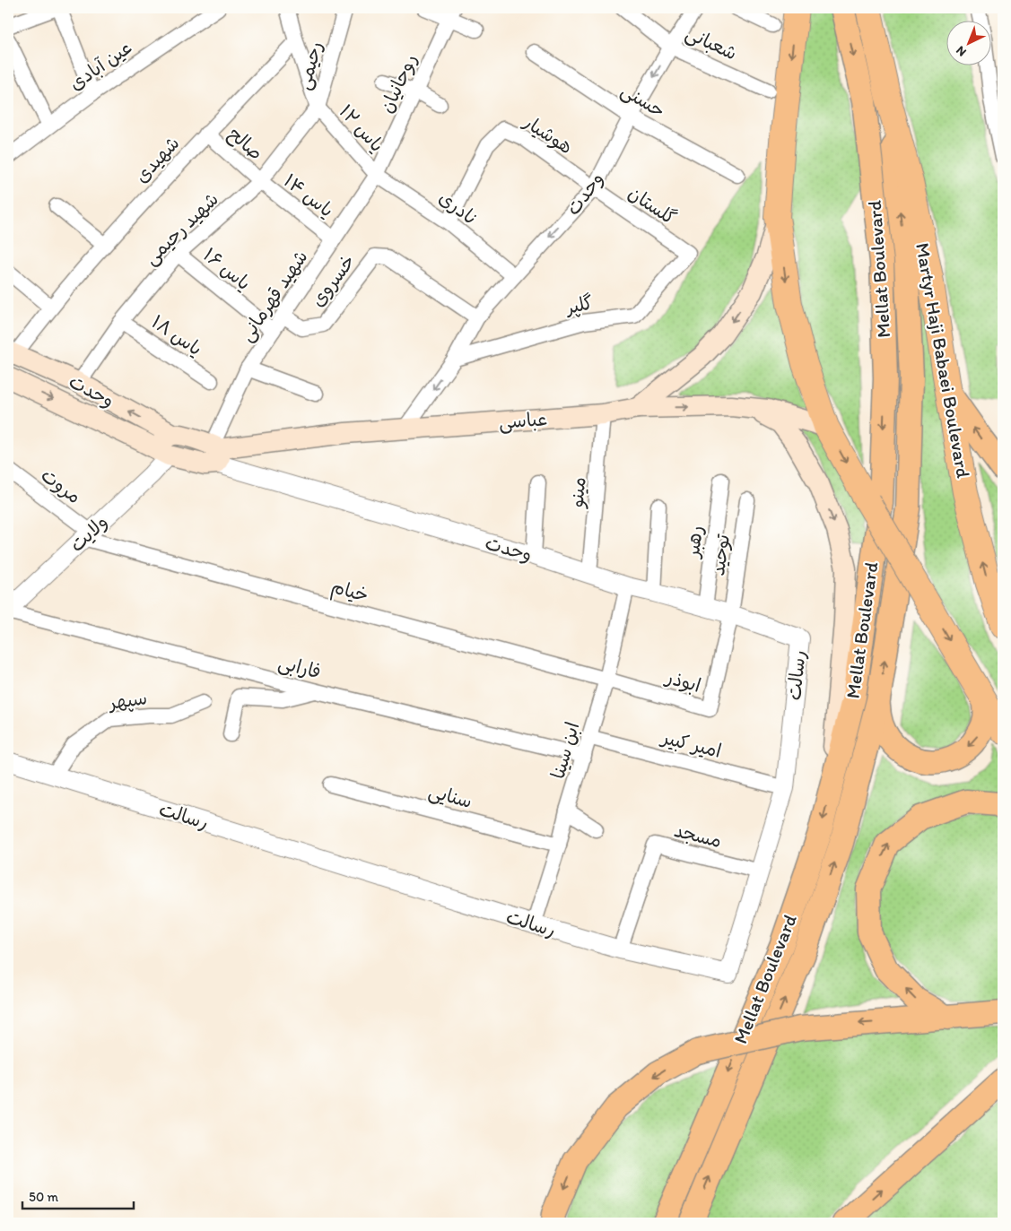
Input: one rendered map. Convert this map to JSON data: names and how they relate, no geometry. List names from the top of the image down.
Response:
{
  "streets": {
    "highway": ["Mellat Boulevard", "Martyr Haji Babaei Boulevard"],
    "main road": ["وحدت", "عباسی"],
    "street": [
      "شعبانی",
      "عین آبادی",
      "رحیمی",
      "روحانیان",
      "حسنی",
      "یاس ۱۲",
      "هوشیار",
      "صالح",
      "شهیدی",
      "یاس ۱۴",
      "گلستان",
      "نادری",
      "شهید رحیمی",
      "یاس ۱۶",
      "خسروی",
      "شهید قهرمانی",
      "گلپر",
      "یاس ۱۸",
      "مروت",
      "مینو",
      "ولایت",
      "رهبر",
      "توحید",
      "خیام",
      "فارابی",
      "رسالت",
      "ابوذر",
      "سپهر",
      "امیر کبیر",
      "ابن سینا",
      "سنایی",
      "مسجد"
    ]
  },
  "crossings": [
    ["شعبانی", "وحدت"],
    ["رحیمی", "یاس ۱۲"],
    ["رحیمی", "شهید رحیمی"],
    ["روحانیان", "یاس ۱۲"],
    ["روحانیان", "نادری"],
    ["روحانیان", "شهید قهرمانی"],
    ["حسنی", "وحدت"],
    ["یاس ۱۲", "نادری"],
    ["یاس ۱۲", "شهید رحیمی"],
    ["یاس ۱۲", "شهید قهرمانی"],
    ["هوشیار", "وحدت"],
    ["هوشیار", "گلستان"],
    ["هوشیار", "نادری"],
    ["صالح", "شهیدی"],
    ["صالح", "یاس ۱۴"],
    ["صالح", "شهید رحیمی"],
    ["شهیدی", "وحدت"],
    ["وحدت", "گلستان"],
    ["وحدت", "نادری"],
    ["وحدت", "شهید رحیمی"],
    ["وحدت", "خسروی"],
    ["وحدت", "شهید قهرمانی"],
    ["وحدت", "گلپر"],
    ["وحدت", "عباسی"],
    ["وحدت", "مینو"],
    ["وحدت", "ولایت"],
    ["وحدت", "رهبر"],
    ["وحدت", "توحید"],
    ["وحدت", "رسالت"],
    ["وحدت", "ابوذر"],
    ["وحدت", "ابن سینا"],
    ["یاس ۱۴", "شهید رحیمی"],
    ["یاس ۱۴", "شهید قهرمانی"],
    ["گلستان", "گلپر"],
    ["نادری", "شهید قهرمانی"],
    ["شهید رحیمی", "یاس ۱۶"],
    ["شهید رحیمی", "یاس ۱۸"],
    ["یاس ۱۶", "شهید قهرمانی"],
    ["Mellat Boulevard", "Martyr Haji Babaei Boulevard"],
    ["خسروی", "شهید قهرمانی"],
    ["شهید قهرمانی", "عباسی"],
    ["عباسی", "مینو"],
    ["مروت", "ولایت"],
    ["مروت", "خیام"],
    ["ولایت", "خیام"],
    ["ولایت", "فارابی"],
    ["توحید", "ابوذر"],
    ["خیام", "ابوذر"],
    ["خیام", "ابن سینا"],
    ["فارابی", "ابن سینا"],
    ["رسالت", "سپهر"],
    ["رسالت", "امیر کبیر"],
    ["رسالت", "ابن سینا"],
    ["رسالت", "مسجد"],
    ["ابوذر", "ابن سینا"],
    ["امیر کبیر", "ابن سینا"],
    ["ابن سینا", "سنایی"]
  ],
  "scale_bar": "50 m",
  "north": "bottom left"
}
